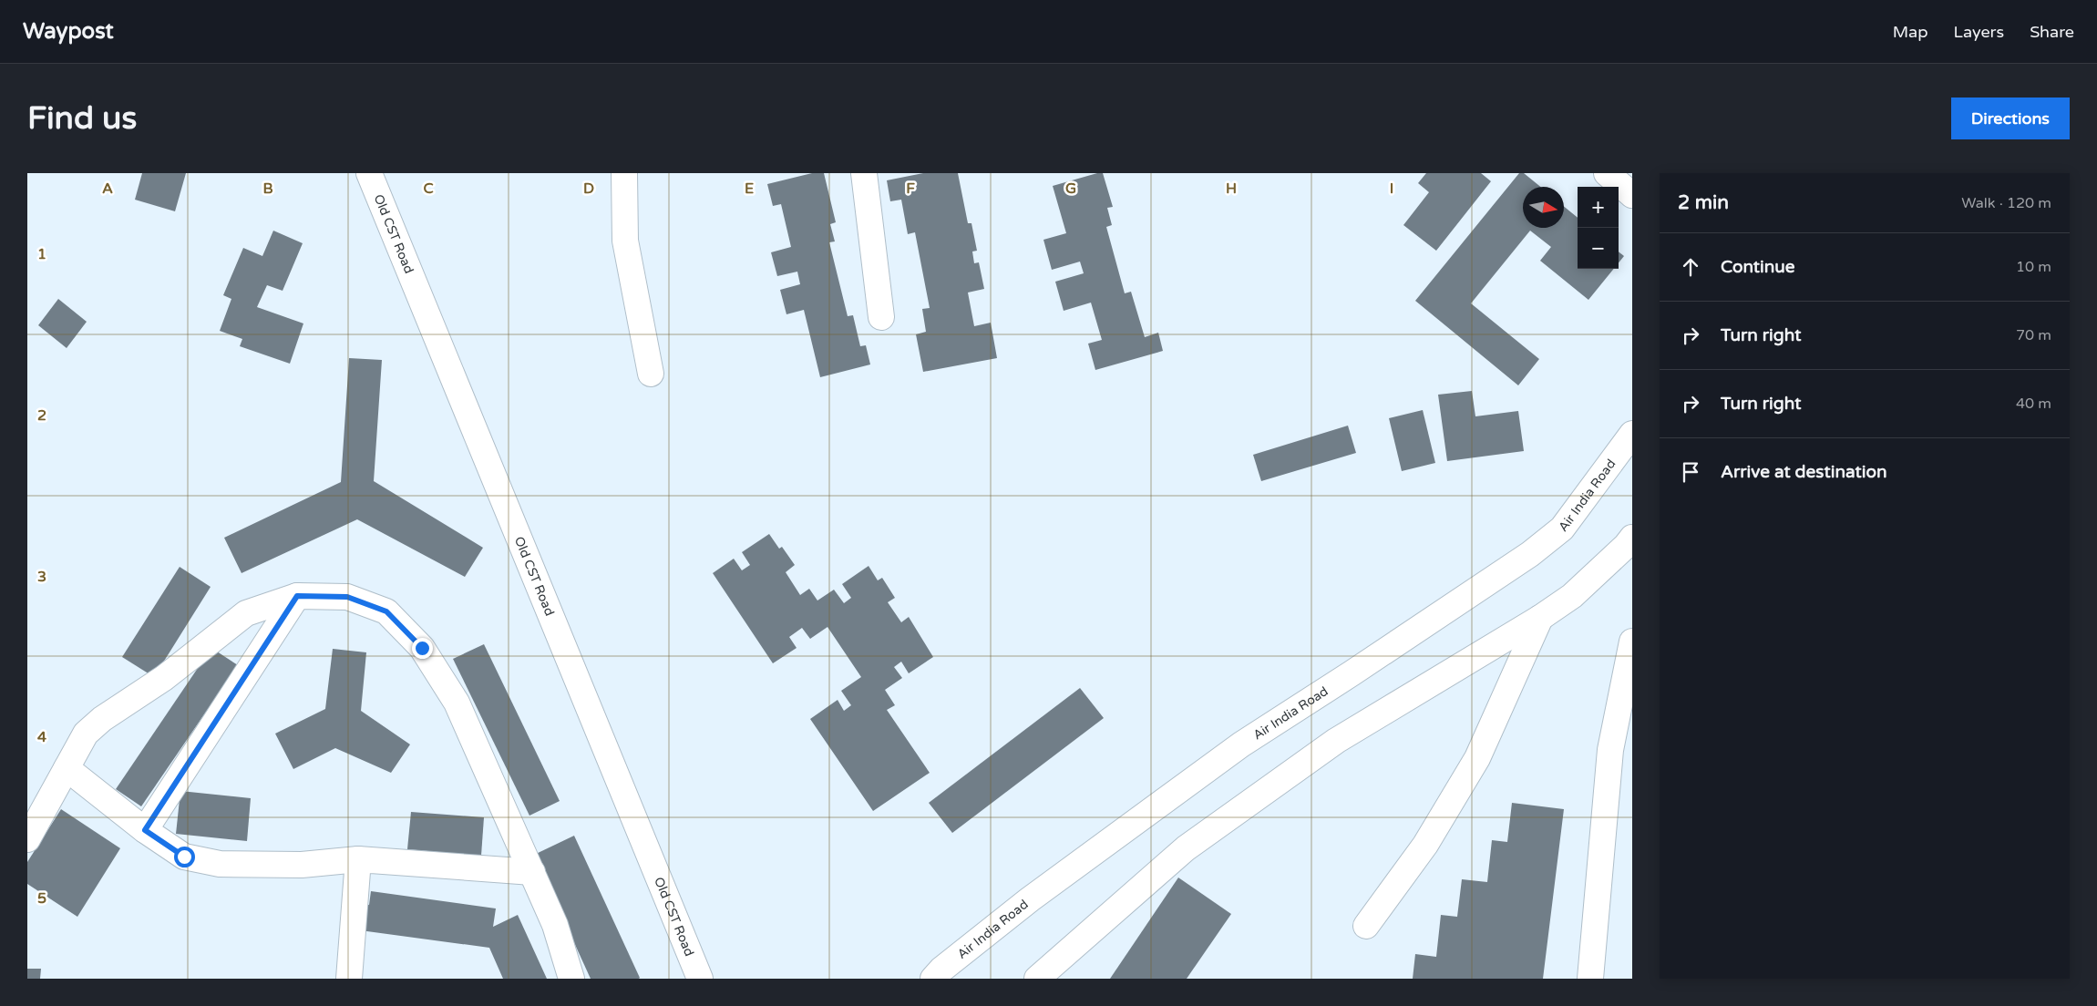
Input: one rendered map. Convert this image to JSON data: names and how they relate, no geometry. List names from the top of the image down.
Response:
{
  "streets": {
    "street": ["Old CST Road", "Air India Road"]
  },
  "north": "right",
  "page": {
    "header": "Waypost",
    "nav": ["Map", "Layers", "Share"],
    "buttons": "Directions",
    "title": "Find us",
    "heading": ["2 min", "Walk · 120 m"],
    "map_buttons": ["+", "−"],
    "list": [
      ["Continue", "10 m"],
      ["Turn right", "70 m"],
      ["Turn right", "40 m"],
      "Arrive at destination"
    ]
  },
  "grid": {
    "columns": [
      "A",
      "B",
      "C",
      "D",
      "E",
      "F",
      "G",
      "H",
      "I"
    ],
    "rows": [
      "1",
      "2",
      "3",
      "4",
      "5"
    ]
  }
}
